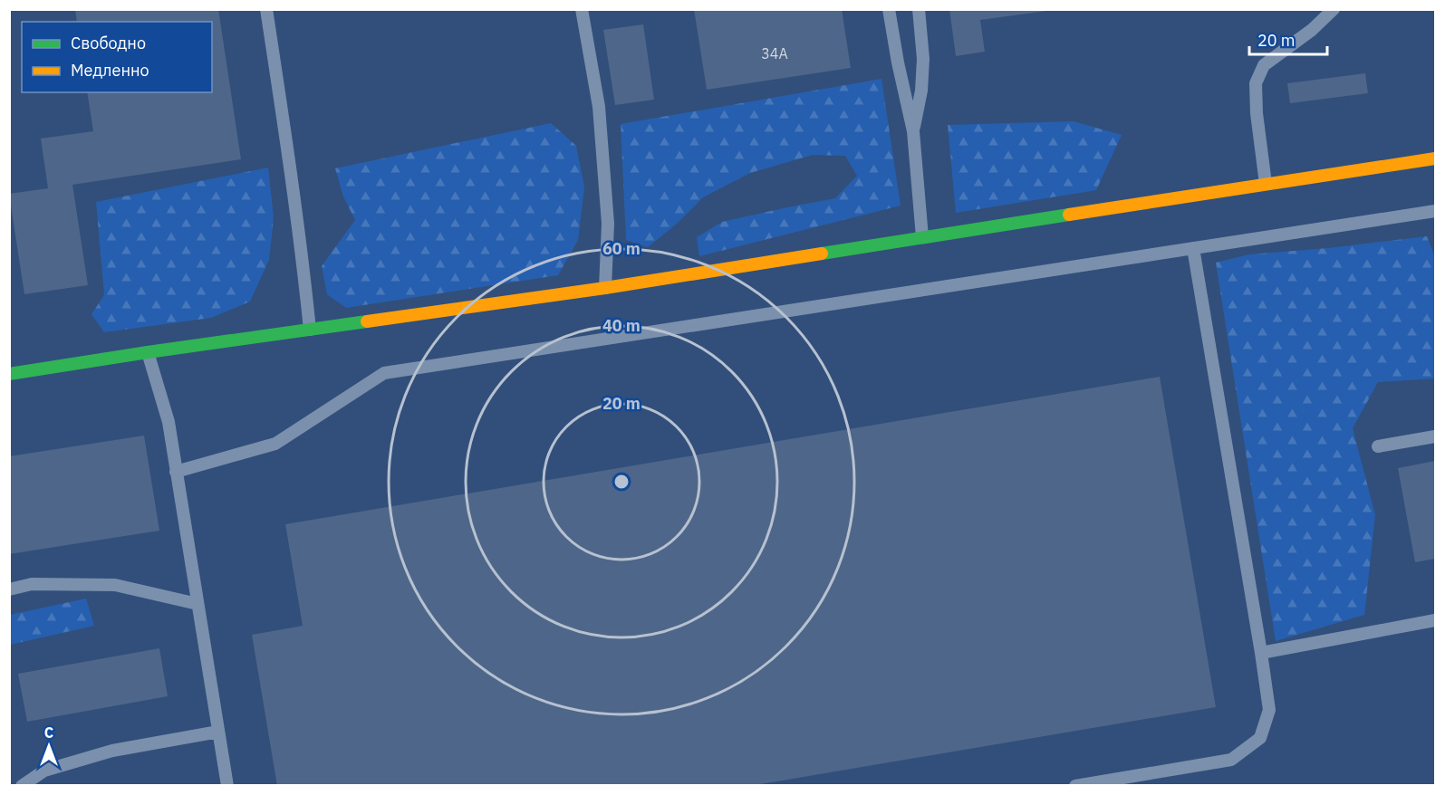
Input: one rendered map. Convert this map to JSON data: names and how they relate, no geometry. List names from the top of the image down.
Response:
{
  "house_numbers": ["34А"],
  "legend": ["Свободно", "Медленно"],
  "scale_bar": "20 m",
  "north": "top",
  "rings": ["60 m", "40 m", "20 m"]
}
